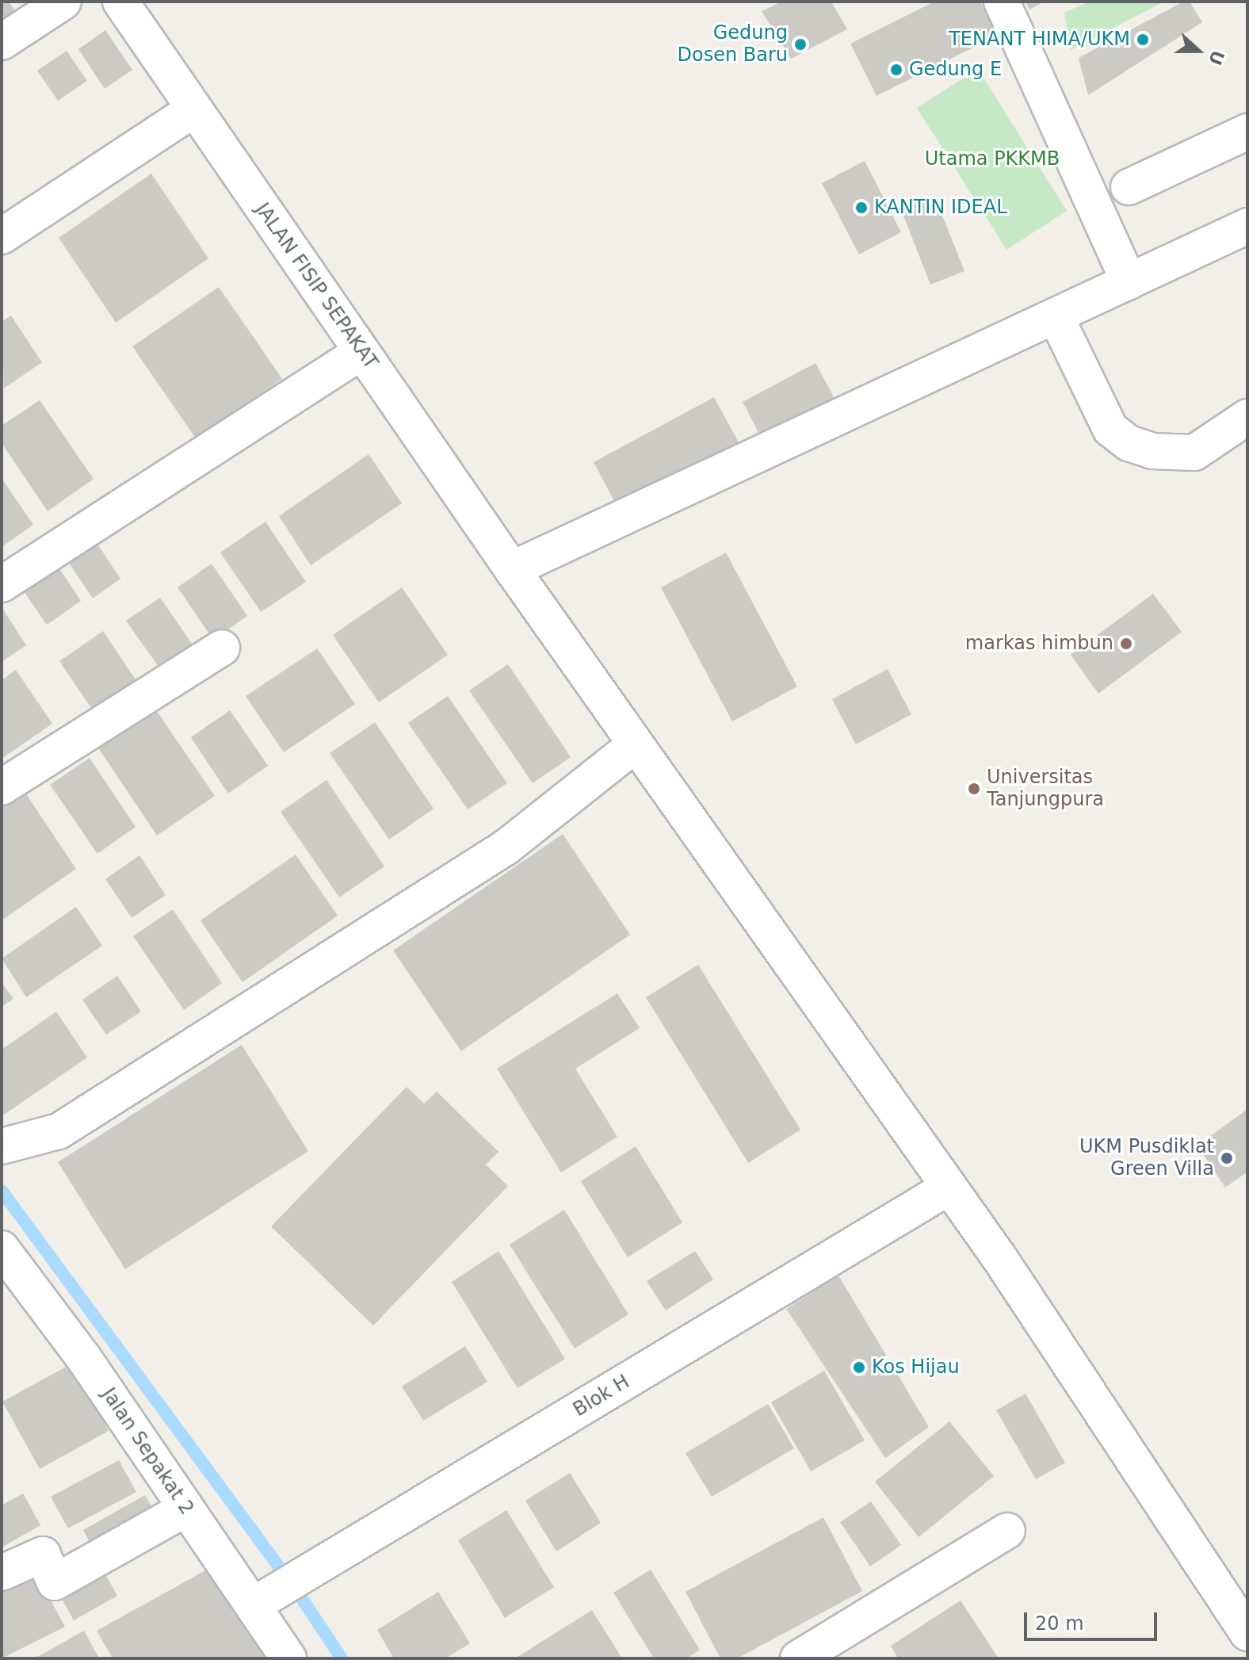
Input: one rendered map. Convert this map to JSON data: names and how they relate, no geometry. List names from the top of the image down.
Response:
{
  "streets": {
    "street": ["JALAN FISIP SEPAKAT", "Blok H", "Jalan Sepakat 2"]
  },
  "crossings": [
    ["JALAN FISIP SEPAKAT", "Blok H"],
    ["Blok H", "Jalan Sepakat 2"]
  ],
  "parks": ["Utama PKKMB"],
  "places": [
    "TENANT HIMA/UKM",
    "Gedung Dosen Baru",
    "Gedung E",
    "KANTIN IDEAL",
    "markas himbun",
    "Universitas Tanjungpura",
    "UKM Pusdiklat Green Villa",
    "Kos Hijau"
  ],
  "scale_bar": "20 m",
  "north": "right"
}
